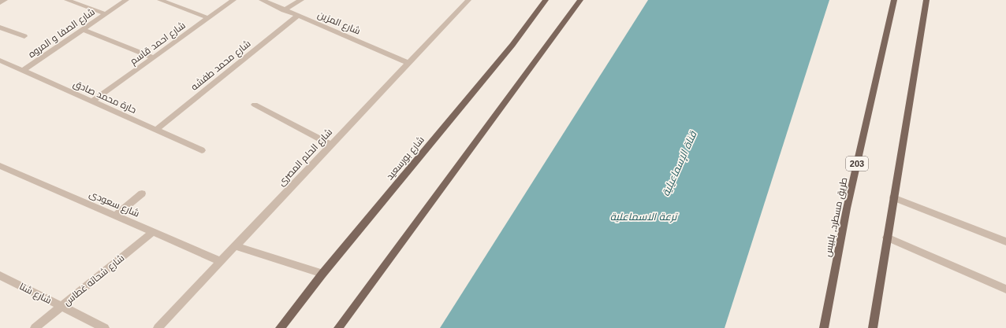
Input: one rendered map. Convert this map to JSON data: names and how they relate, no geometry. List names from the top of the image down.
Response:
{
  "streets": {
    "main road": ["شارع بورسعيد", "203", "طريق مسطرد, بلبيس"],
    "street": [
      "شارع المزين",
      "شارع الصفا و المروه",
      "شارع احمد قاسم",
      "شارع محمد طفشه",
      "حارة محمد صادق",
      "شارع الحلم المصرى",
      "شارع سعودى",
      "شارع شحاته غطاس",
      "شارع شتا"
    ]
  },
  "crossings": [
    ["شارع المزين", "شارع محمد طفشه"],
    ["شارع المزين", "شارع الحلم المصرى"],
    ["شارع الصفا و المروه", "حارة محمد صادق"],
    ["شارع احمد قاسم", "حارة محمد صادق"],
    ["شارع محمد طفشه", "حارة محمد صادق"],
    ["شارع الحلم المصرى", "شارع سعودى"],
    ["شارع سعودى", "شارع شحاته غطاس"],
    ["شارع شحاته غطاس", "شارع شتا"]
  ],
  "water": ["قناة الإسماعيلية", "ترعة الاسماعلية"]
}
